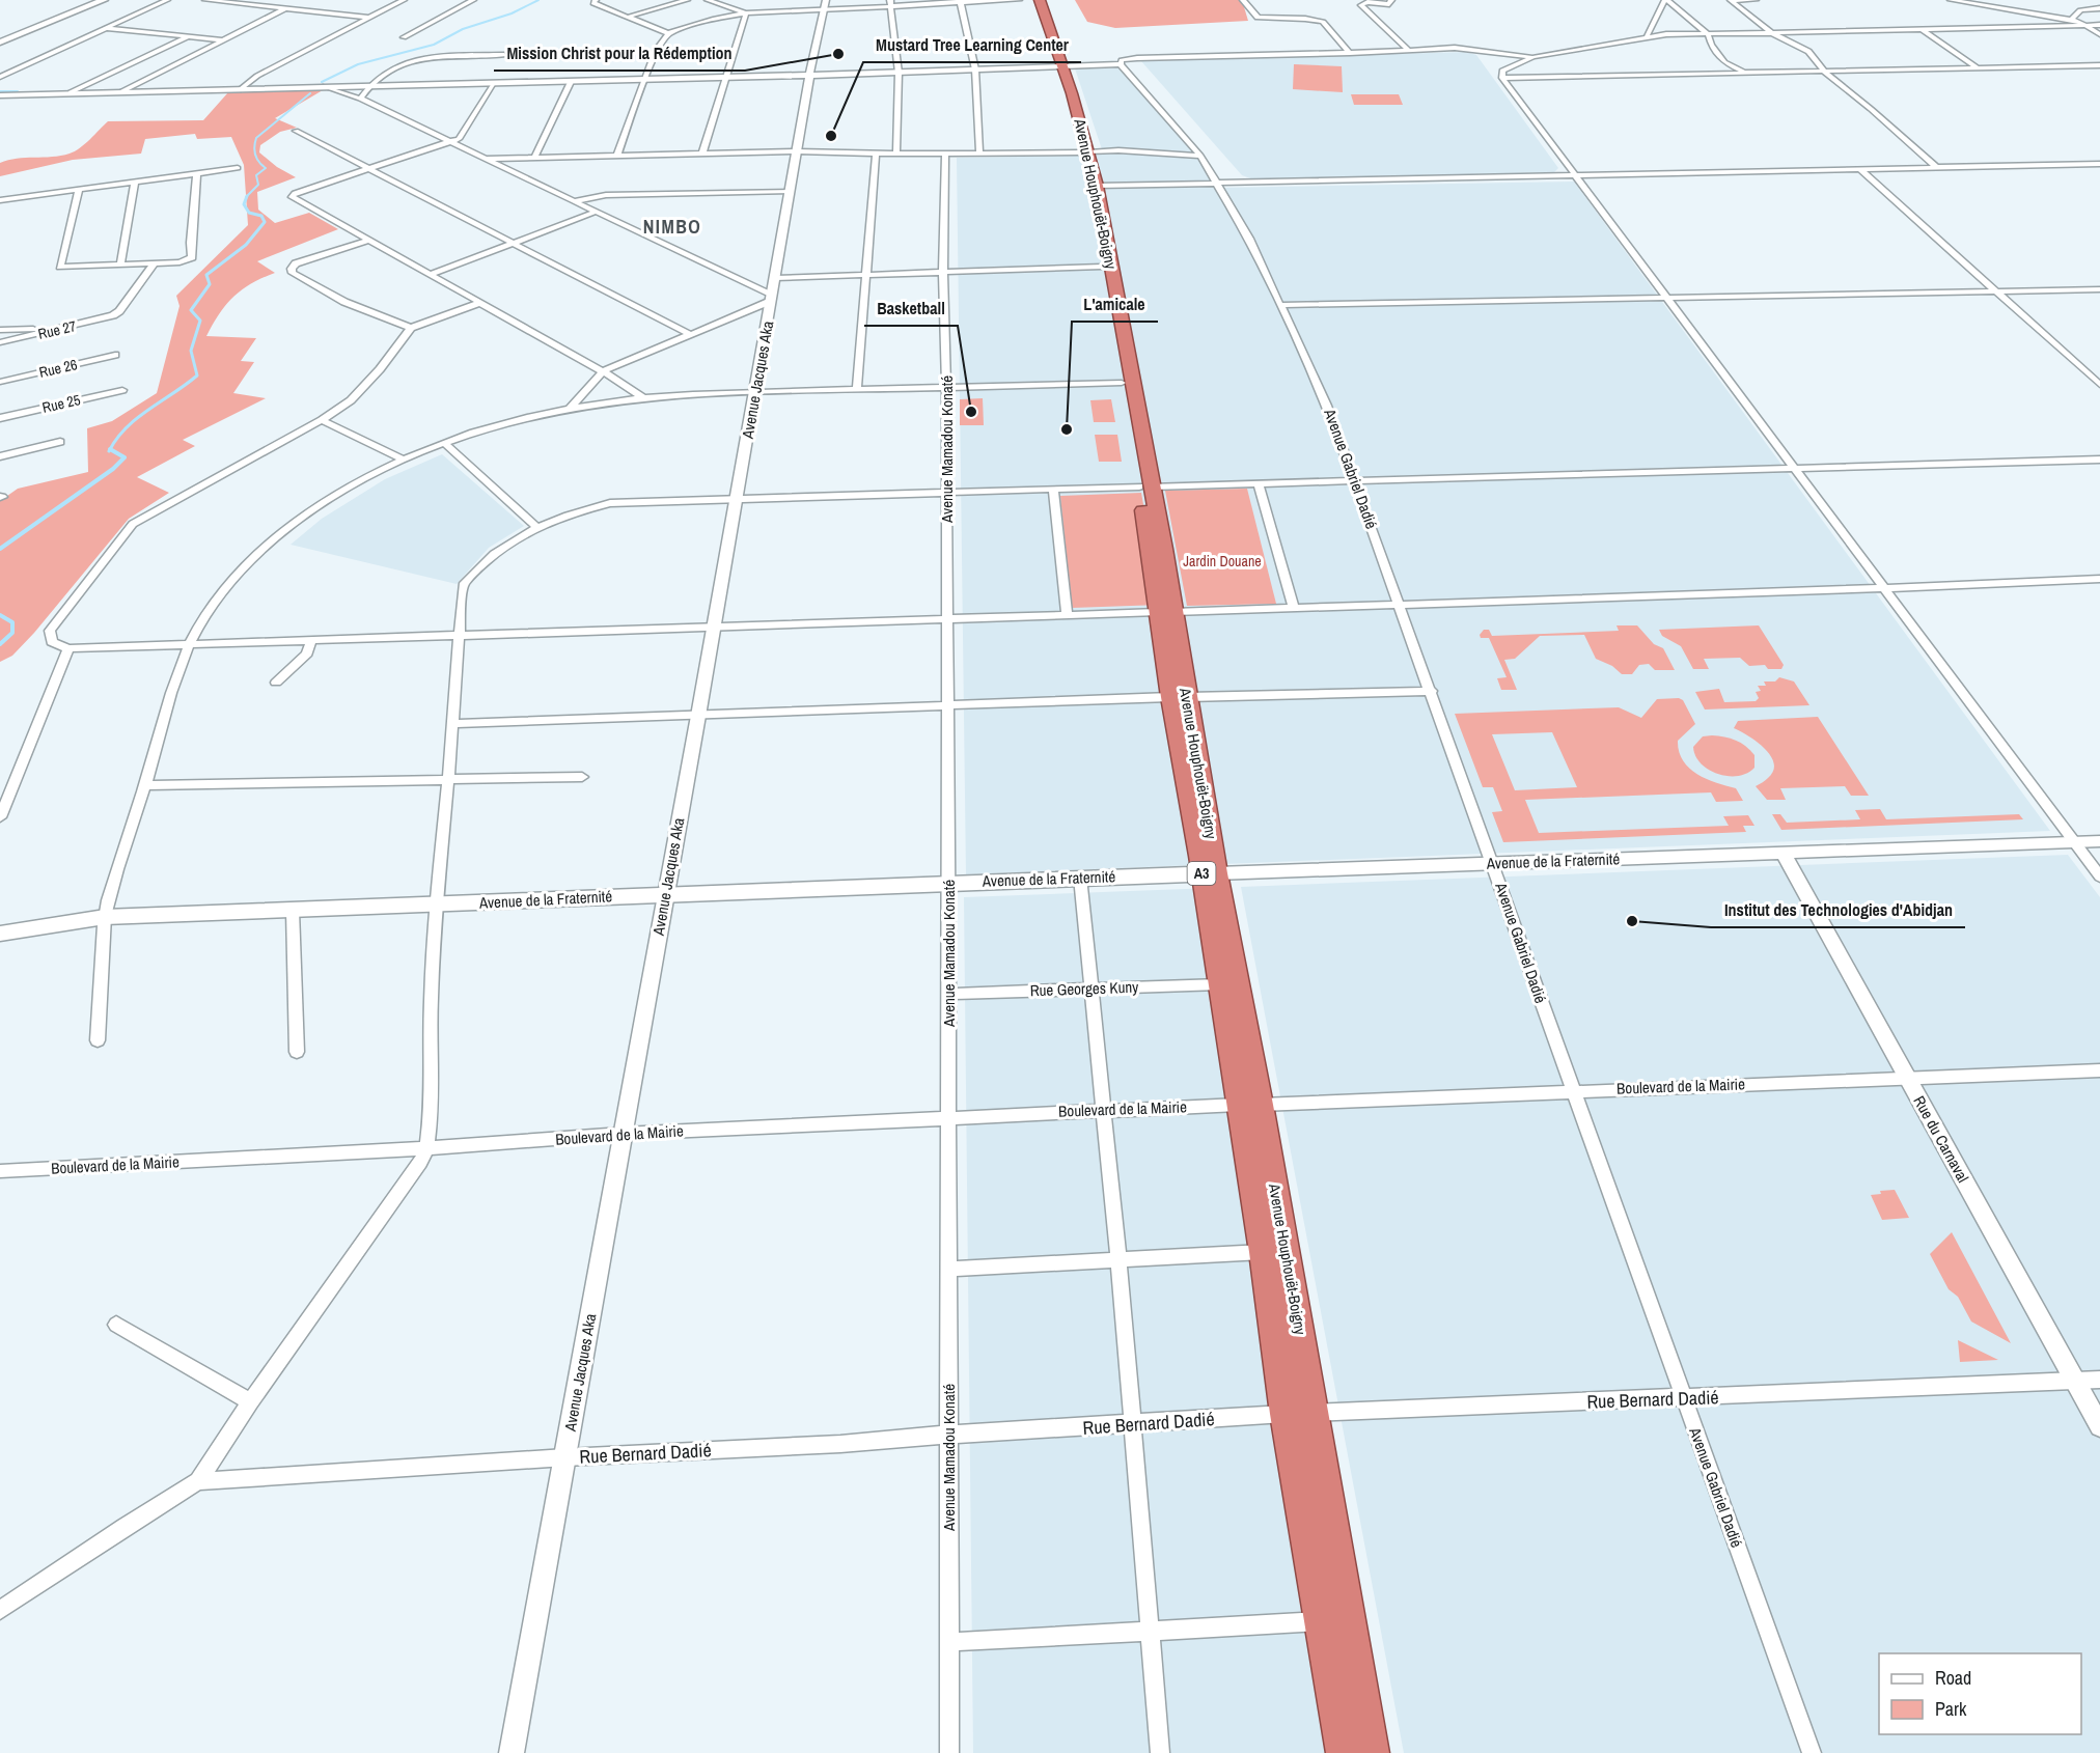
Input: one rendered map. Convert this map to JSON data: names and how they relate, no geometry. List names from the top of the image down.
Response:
{
  "streets": {
    "highway": ["Avenue Houphouët-Boigny", "A3"],
    "main road": ["Avenue de la Fraternité"],
    "street": [
      "Rue 27",
      "Rue 26",
      "Avenue Jacques Aka",
      "Rue 25",
      "Avenue Mamadou Konaté",
      "Avenue Gabriel Dadié",
      "Rue Georges Kuny",
      "Boulevard de la Mairie",
      "Rue du Carnaval",
      "Rue Bernard Dadié"
    ]
  },
  "crossings": [
    ["Avenue Houphouët-Boigny", "Avenue de la Fraternité"],
    ["Avenue Houphouët-Boigny", "Rue Georges Kuny"],
    ["Avenue Houphouët-Boigny", "Boulevard de la Mairie"],
    ["Avenue Houphouët-Boigny", "Rue Bernard Dadié"],
    ["Avenue Jacques Aka", "Avenue de la Fraternité"],
    ["Avenue Jacques Aka", "Boulevard de la Mairie"],
    ["Avenue Jacques Aka", "Rue Bernard Dadié"],
    ["Avenue Mamadou Konaté", "Avenue de la Fraternité"],
    ["Avenue Mamadou Konaté", "Rue Georges Kuny"],
    ["Avenue Mamadou Konaté", "Boulevard de la Mairie"],
    ["Avenue Mamadou Konaté", "Rue Bernard Dadié"],
    ["Avenue Gabriel Dadié", "Avenue de la Fraternité"],
    ["Avenue Gabriel Dadié", "Boulevard de la Mairie"],
    ["Avenue Gabriel Dadié", "Rue Bernard Dadié"],
    ["Avenue de la Fraternité", "Rue du Carnaval"],
    ["Boulevard de la Mairie", "Rue du Carnaval"],
    ["Rue du Carnaval", "Rue Bernard Dadié"]
  ],
  "districts": ["NIMBO"],
  "parks": ["Jardin Douane"],
  "places": [
    "Mission Christ pour la Rédemption",
    "Mustard Tree Learning Center",
    "Basketball",
    "L'amicale",
    "Institut des Technologies d'Abidjan"
  ],
  "legend": ["Road", "Park"]
}
